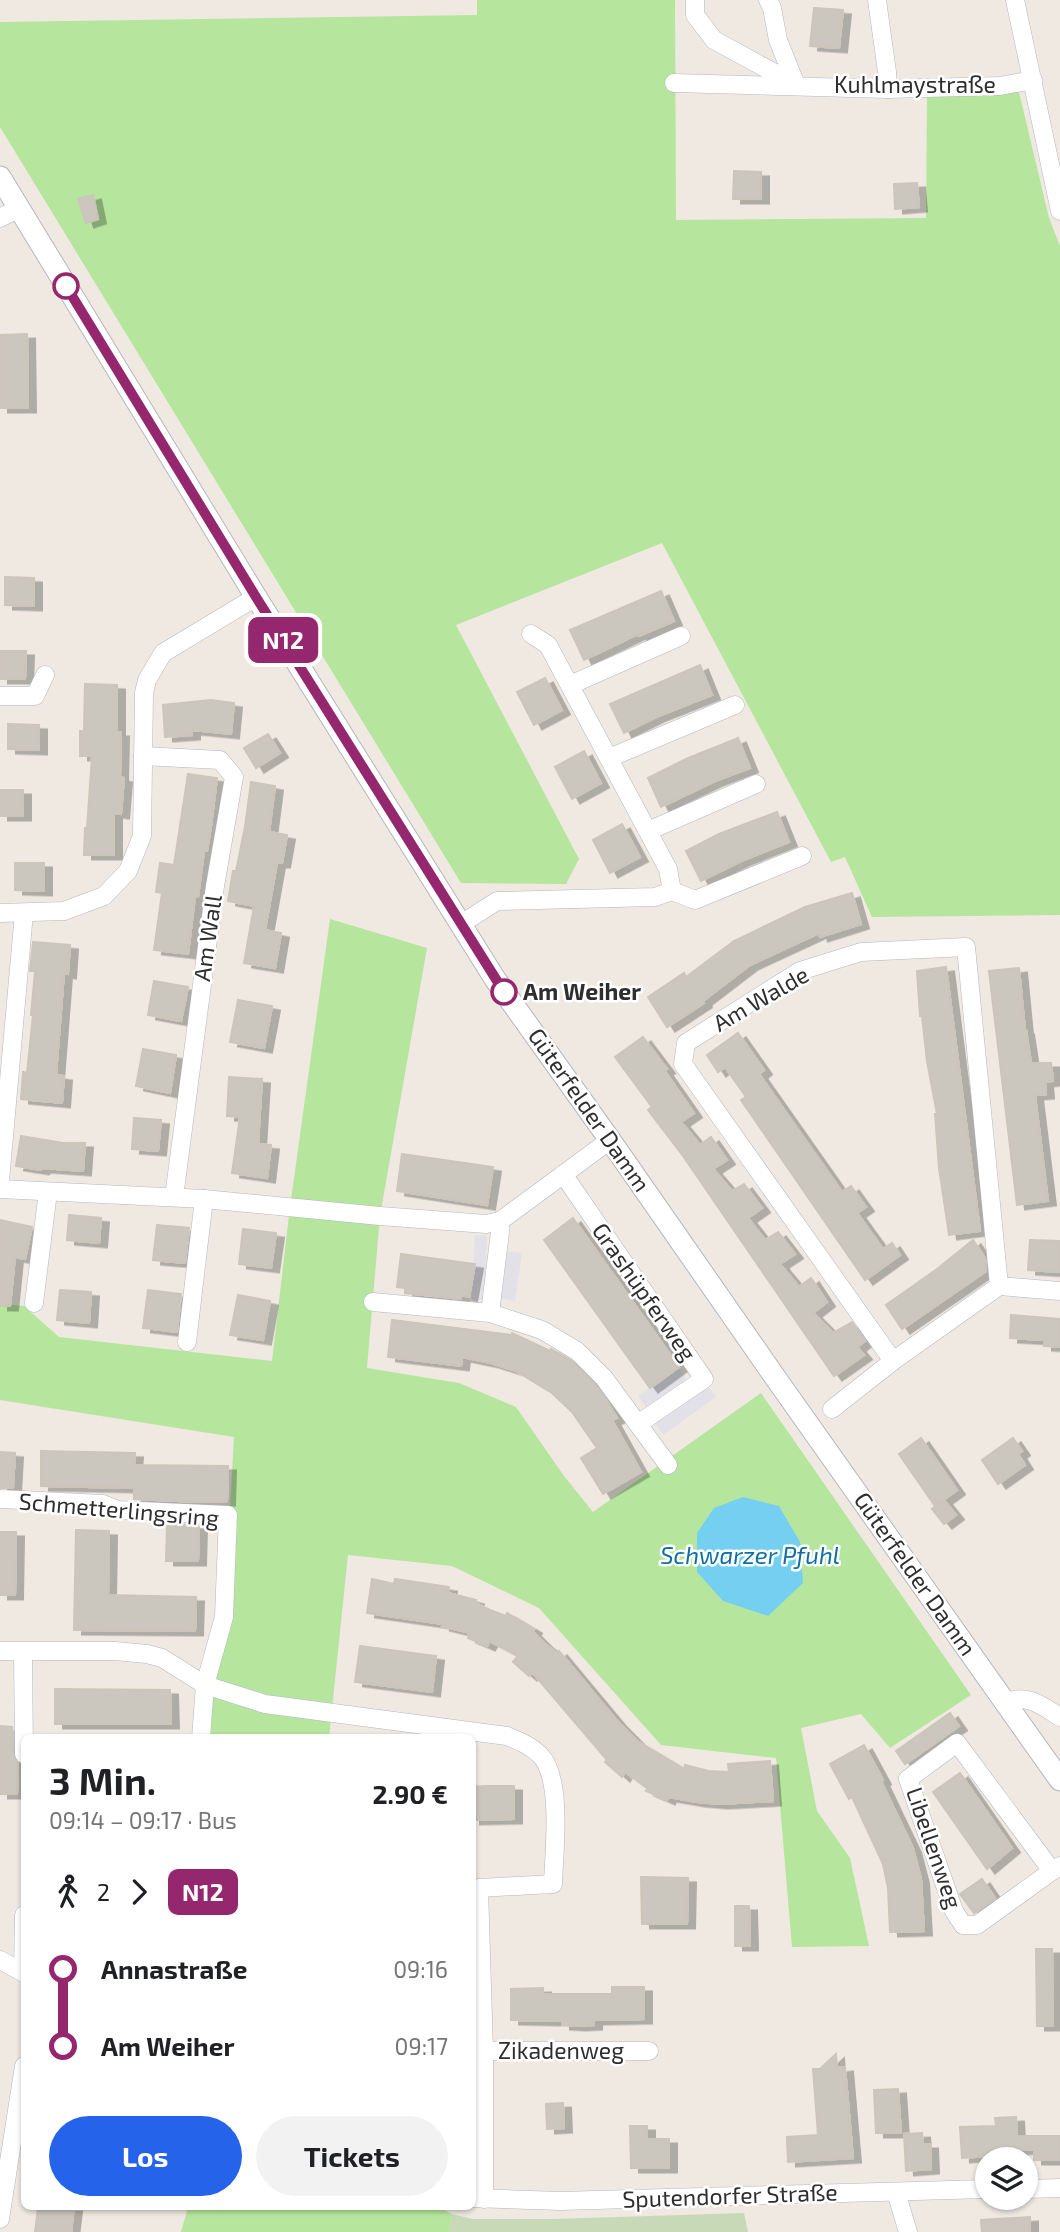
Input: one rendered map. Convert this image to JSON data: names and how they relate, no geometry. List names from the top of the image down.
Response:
{
  "streets": {
    "street": [
      "Kuhlmaystraße",
      "Am Wall",
      "Am Walde",
      "Güterfelder Damm",
      "Grashüpferweg",
      "Schmetterlingsring",
      "Libellenweg",
      "Zikadenweg",
      "Sputendorfer Straße"
    ]
  },
  "water": ["Schwarzer Pfuhl"],
  "places": ["Am Weiher"],
  "lines": ["bus line N12"],
  "page": {
    "on_map": "N12",
    "heading": ["3 Min.", "09:14 – 09:17 · Bus", "2.90 €"],
    "legs": ["2", "N12"],
    "list": [
      {
        "name": "Annastraße",
        "value": "09:16"
      },
      {
        "name": "Am Weiher",
        "value": "09:17"
      }
    ],
    "buttons": ["Los", "Tickets"]
  }
}
